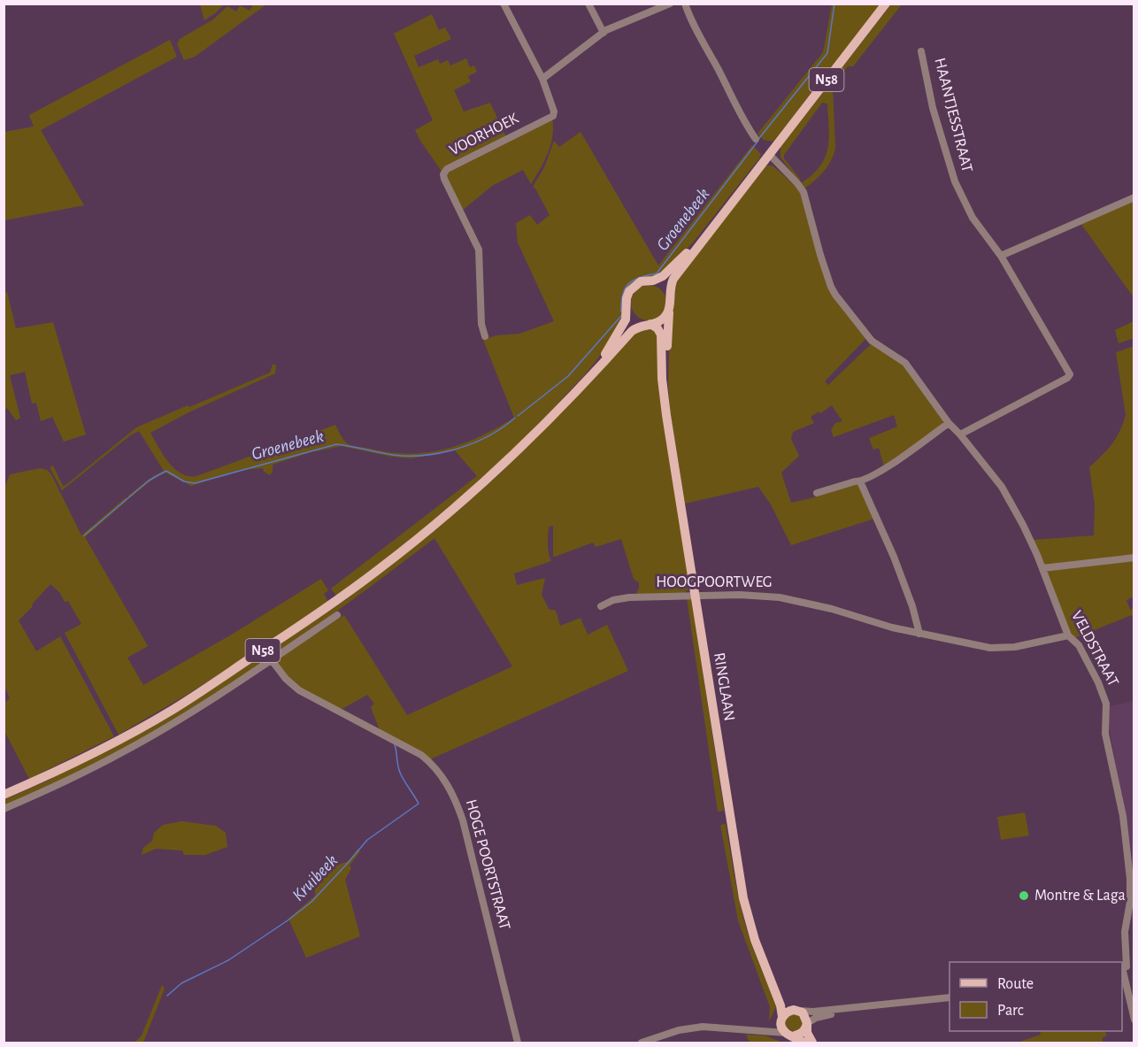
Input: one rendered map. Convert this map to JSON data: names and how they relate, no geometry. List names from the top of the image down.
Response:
{
  "streets": {
    "main road": ["N58", "RINGLAAN"],
    "street": [
      "HAANTJESSTRAAT",
      "VOORHOEK",
      "HOOGPOORTWEG",
      "VELDSTRAAT",
      "HOGE POORTSTRAAT"
    ]
  },
  "crossings": [
    ["N58", "VELDSTRAAT"],
    ["N58", "RINGLAAN"],
    ["HOOGPOORTWEG", "VELDSTRAAT"],
    ["HOOGPOORTWEG", "RINGLAAN"]
  ],
  "water": ["Groenebeek", "Kruibeek"],
  "places": ["Montre & Laga"],
  "legend": ["Route", "Parc"]
}
